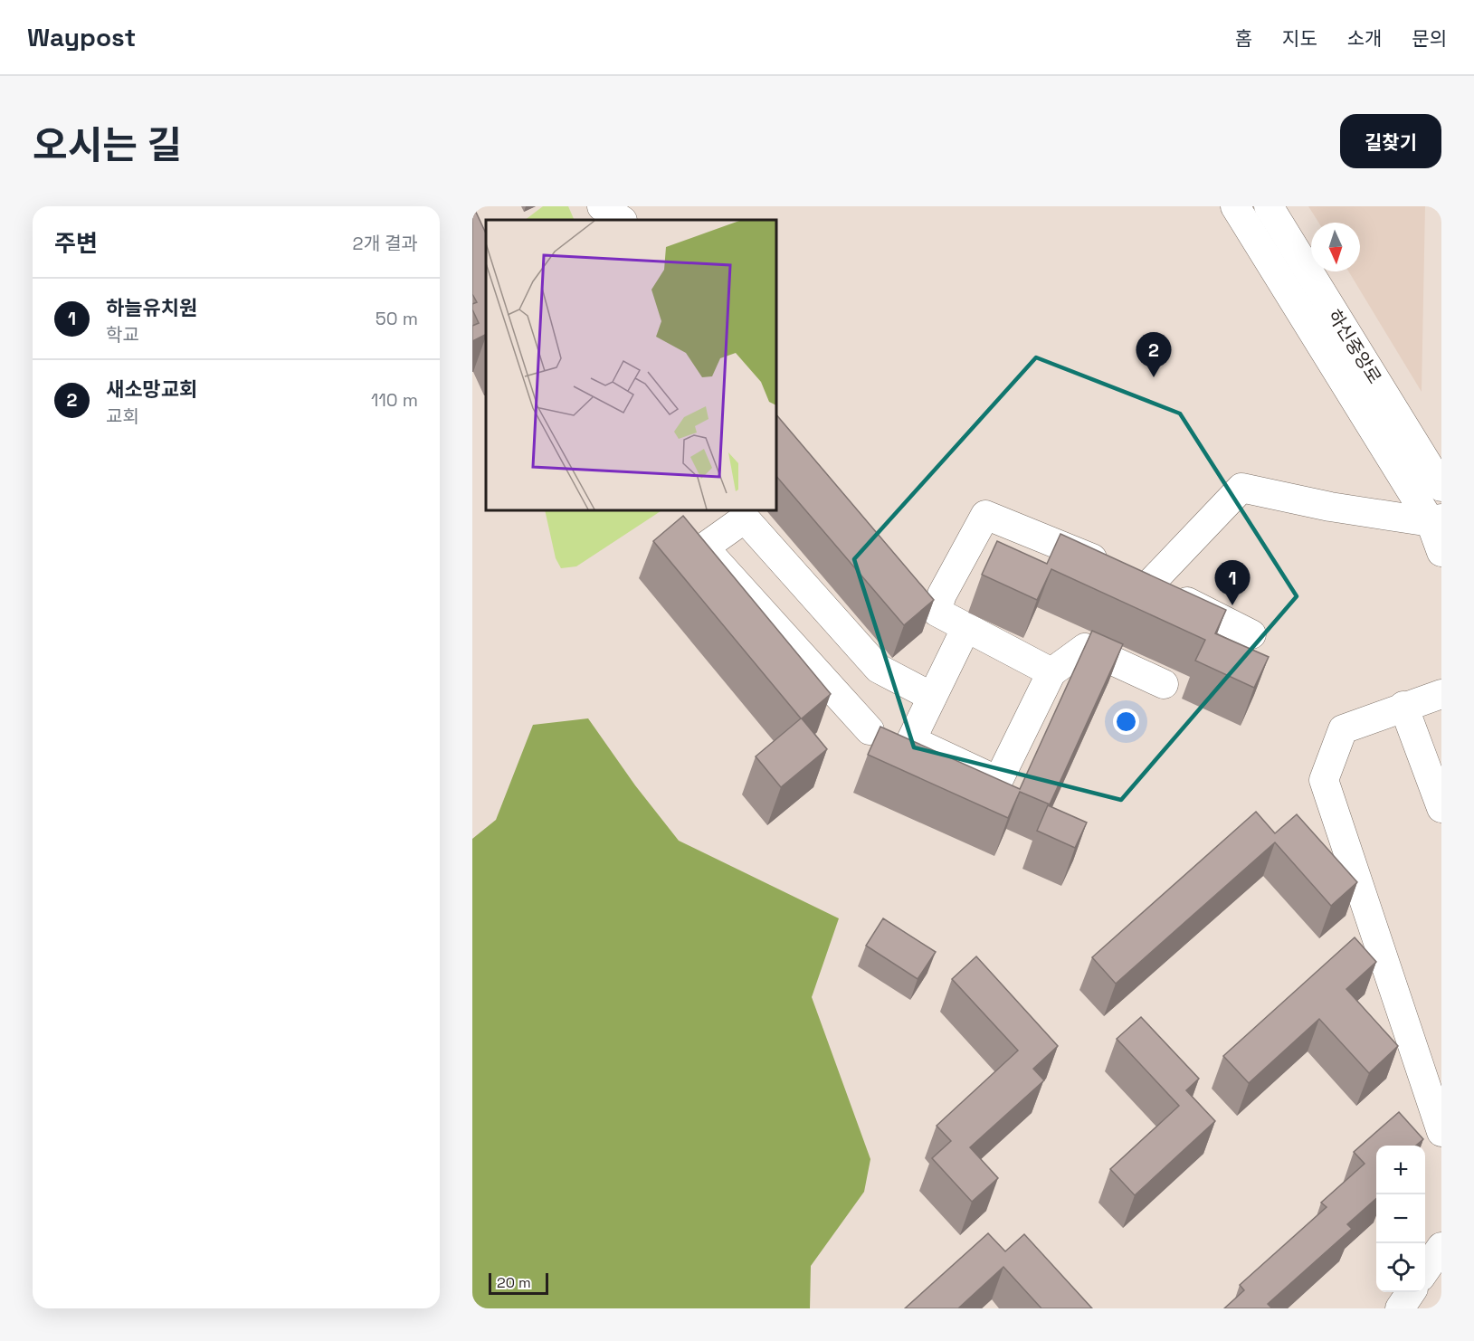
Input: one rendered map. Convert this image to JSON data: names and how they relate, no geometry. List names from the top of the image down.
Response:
{
  "streets": {
    "street": ["하신중앙로"]
  },
  "scale_bar": "20 m",
  "north": "bottom",
  "page": {
    "header": "Waypost",
    "nav": [
      "홈",
      "지도",
      "소개",
      "문의"
    ],
    "title": "오시는 길",
    "buttons": "길찾기",
    "heading": ["주변", "2개 결과"],
    "list": [
      {
        "mark": "1",
        "name": "하늘유치원",
        "note": "학교",
        "value": "50 m"
      },
      {
        "mark": "2",
        "name": "새소망교회",
        "note": "교회",
        "value": "110 m"
      }
    ],
    "pins": ["2", "1"],
    "map_buttons": ["+", "−"],
    "scale": "20 m"
  }
}
